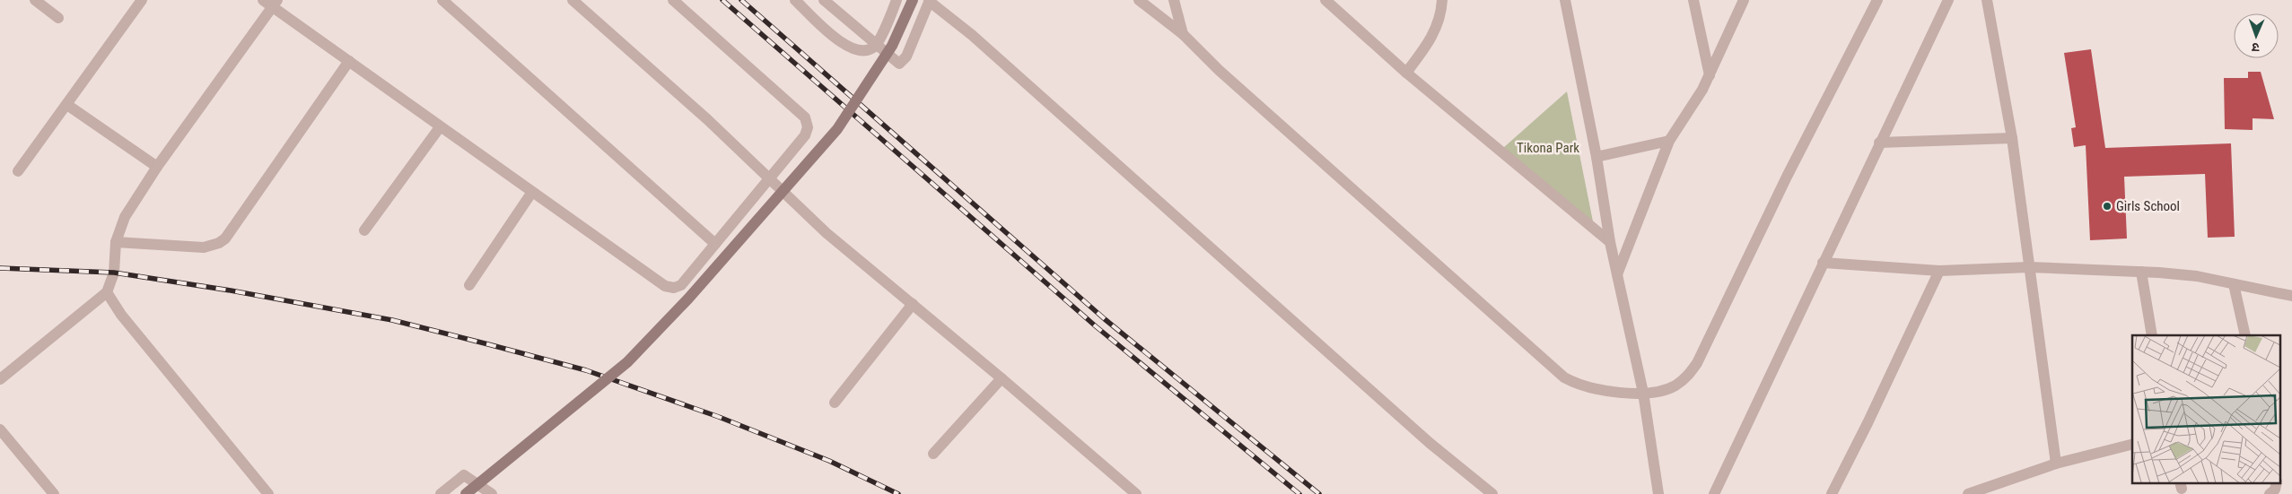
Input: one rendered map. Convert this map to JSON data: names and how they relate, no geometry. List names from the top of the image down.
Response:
{
  "parks": ["Tikona Park"],
  "places": ["Girls School"],
  "north": "bottom"
}
